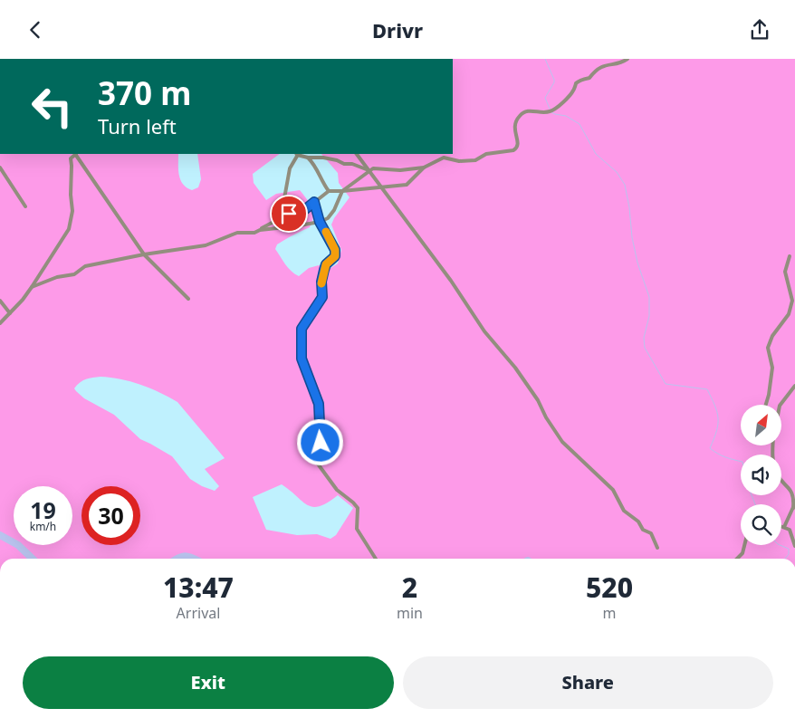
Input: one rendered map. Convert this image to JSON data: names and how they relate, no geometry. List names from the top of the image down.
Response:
{
  "north": "top right",
  "page": {
    "header": "Drivr",
    "turn": ["370 m", "Turn left"],
    "speed": "19 km/h",
    "limit": "30",
    "eta": [
      "13:47",
      "Arrival",
      "2",
      "min",
      "520",
      "m"
    ],
    "buttons": ["Exit", "Share"]
  }
}
